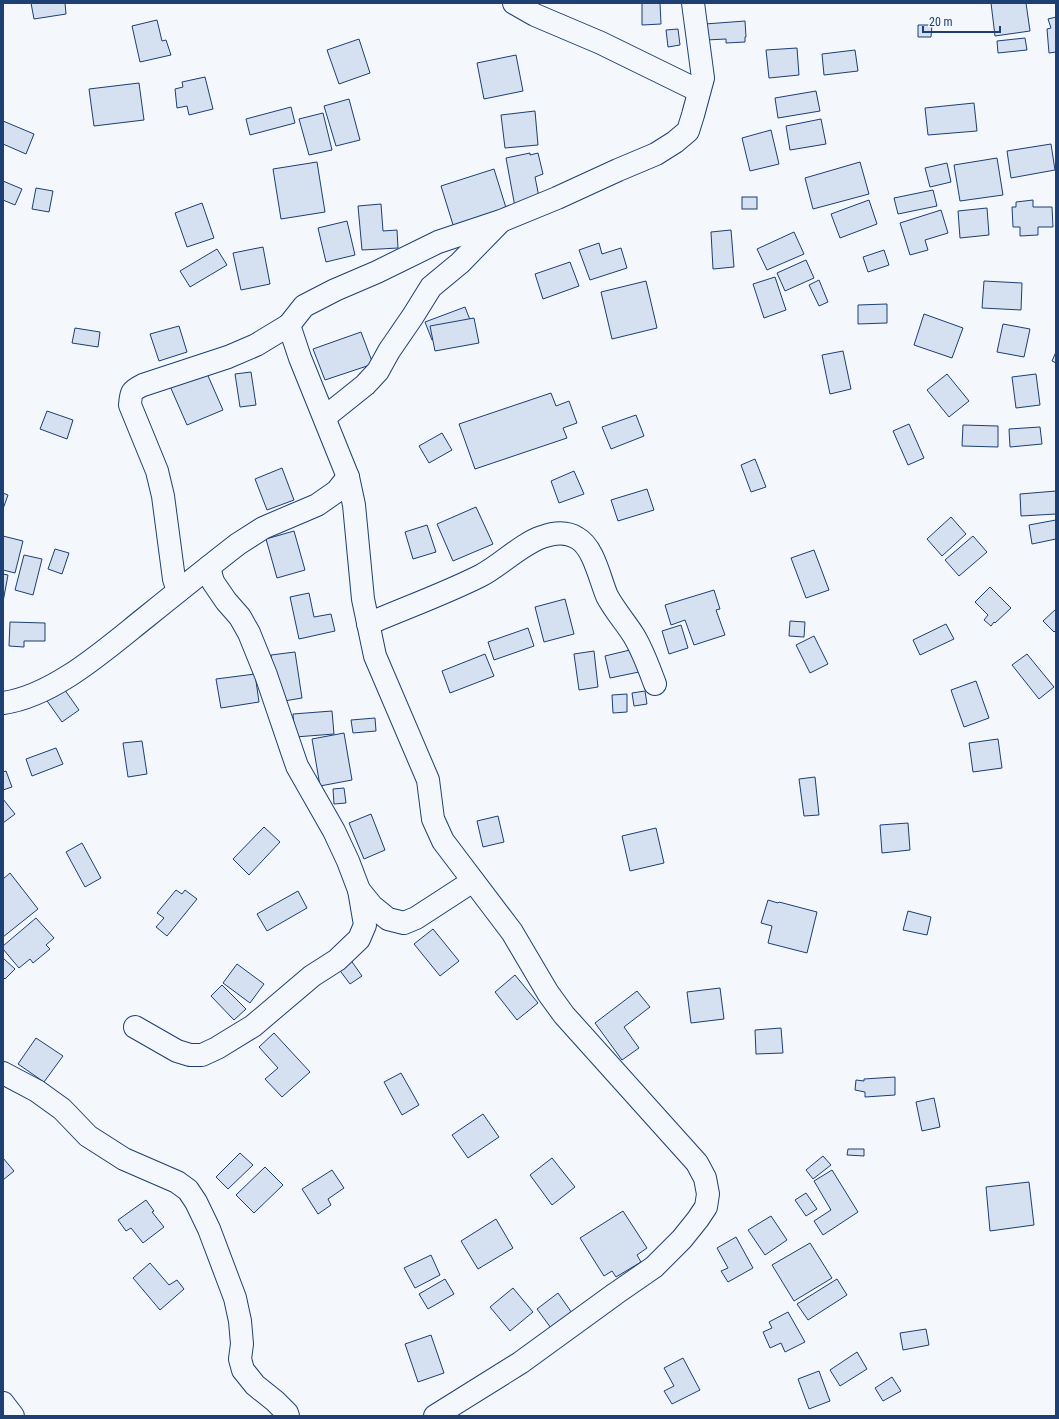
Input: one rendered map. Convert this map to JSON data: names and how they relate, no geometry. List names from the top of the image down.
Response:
{
  "scale_bar": "20 m"
}
